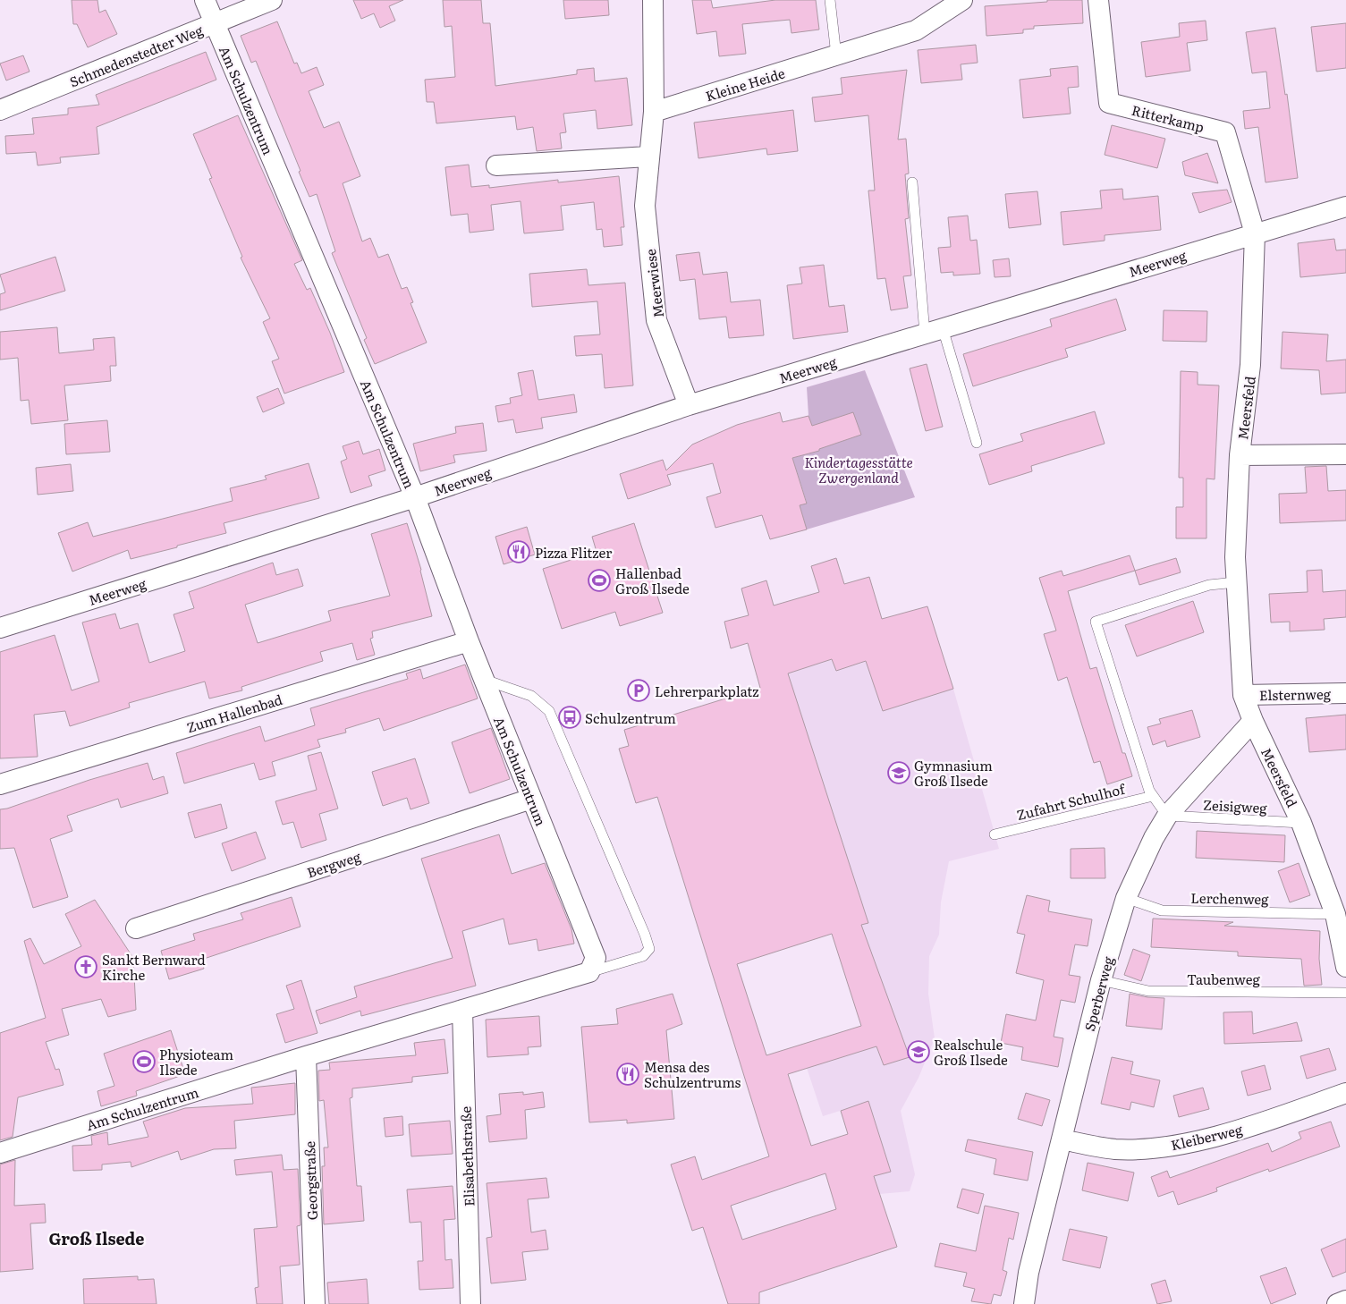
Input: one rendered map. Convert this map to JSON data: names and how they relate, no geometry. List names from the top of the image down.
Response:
{
  "streets": {
    "street": [
      "Schmedenstedter Weg",
      "Kleine Heide",
      "Am Schulzentrum",
      "Ritterkamp",
      "Meerweg",
      "Meerwiese",
      "Meersfeld",
      "Elsternweg",
      "Zum Hallenbad",
      "Bergweg",
      "Sperberweg",
      "Kleiberweg",
      "Elisabethstraße",
      "Georgstraße"
    ],
    "lane": [
      "Zufahrt Schulhof",
      "Zeisigweg",
      "Lerchenweg",
      "Taubenweg"
    ]
  },
  "crossings": [
    ["Schmedenstedter Weg", "Am Schulzentrum"],
    ["Kleine Heide", "Meerwiese"],
    ["Am Schulzentrum", "Meerweg"],
    ["Am Schulzentrum", "Zum Hallenbad"],
    ["Am Schulzentrum", "Bergweg"],
    ["Am Schulzentrum", "Elisabethstraße"],
    ["Am Schulzentrum", "Georgstraße"],
    ["Ritterkamp", "Meerweg"],
    ["Ritterkamp", "Meersfeld"],
    ["Meerweg", "Meerwiese"],
    ["Meerweg", "Meersfeld"],
    ["Meersfeld", "Elsternweg"],
    ["Meersfeld", "Zeisigweg"],
    ["Meersfeld", "Lerchenweg"],
    ["Meersfeld", "Sperberweg"],
    ["Zeisigweg", "Sperberweg"],
    ["Lerchenweg", "Sperberweg"],
    ["Taubenweg", "Sperberweg"],
    ["Sperberweg", "Kleiberweg"]
  ],
  "districts": ["Groß Ilsede"],
  "parks": ["Kindertagesstätte Zwergenland"],
  "places": {
    "restaurant": ["Pizza Flitzer", "Mensa des Schulzentrums"],
    "sports": ["Hallenbad Groß Ilsede", "Physioteam Ilsede"],
    "parking": ["Lehrerparkplatz"],
    "bus stop": ["Schulzentrum"],
    "school or university": ["Gymnasium Groß Ilsede", "Realschule Groß Ilsede"],
    "church": ["Sankt Bernward Kirche"]
  }
}
